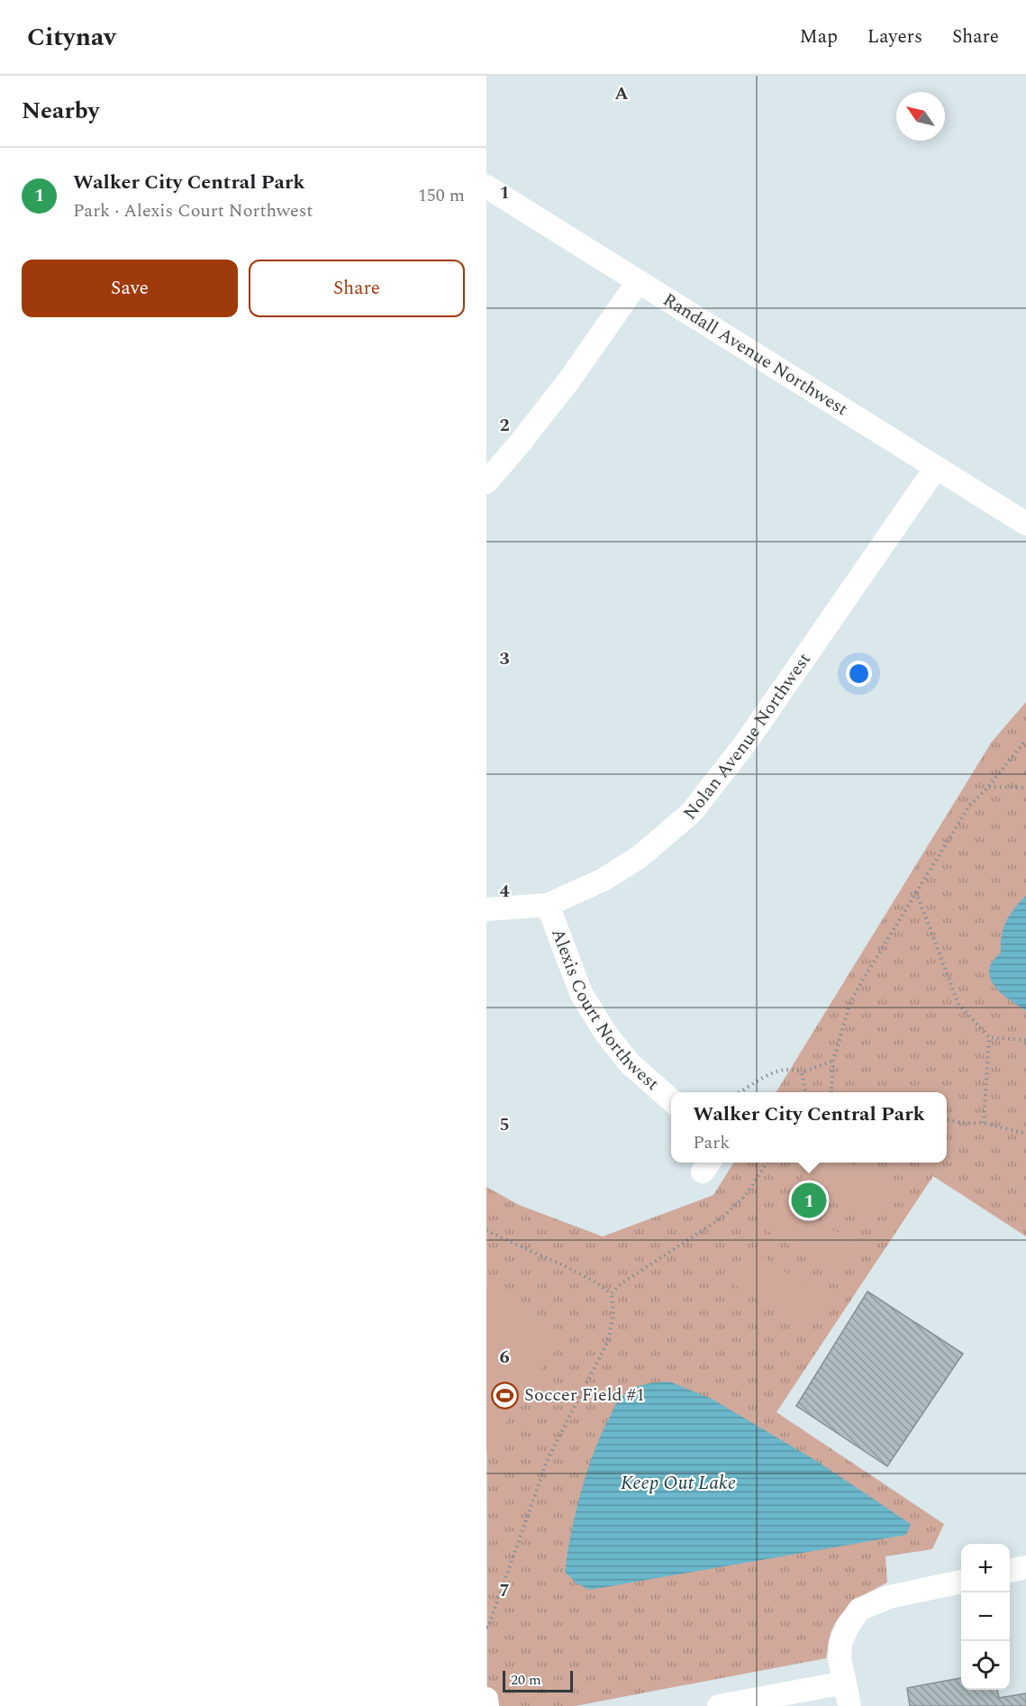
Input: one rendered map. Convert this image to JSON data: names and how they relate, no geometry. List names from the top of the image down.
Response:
{
  "streets": {
    "street": ["Randall Avenue Northwest", "Nolan Avenue Northwest", "Alexis Court Northwest"]
  },
  "crossings": [
    ["Randall Avenue Northwest", "Nolan Avenue Northwest"],
    ["Nolan Avenue Northwest", "Alexis Court Northwest"]
  ],
  "water": ["Keep Out Lake"],
  "places": {
    "sports": ["Soccer Field #1"]
  },
  "scale_bar": "20 m",
  "north": "top left",
  "page": {
    "header": "Citynav",
    "nav": ["Map", "Layers", "Share"],
    "heading": "Nearby",
    "list": [
      {
        "mark": "1",
        "name": "Walker City Central Park",
        "note": "Park · Alexis Court Northwest",
        "value": "150 m"
      }
    ],
    "buttons": ["Save", "Share"],
    "popup": ["Walker City Central Park", "Park"],
    "pins": "1",
    "map_buttons": ["+", "−"],
    "scale": "20 m"
  },
  "grid": {
    "columns": ["A"],
    "rows": [
      "1",
      "2",
      "3",
      "4",
      "5",
      "6",
      "7"
    ]
  }
}
